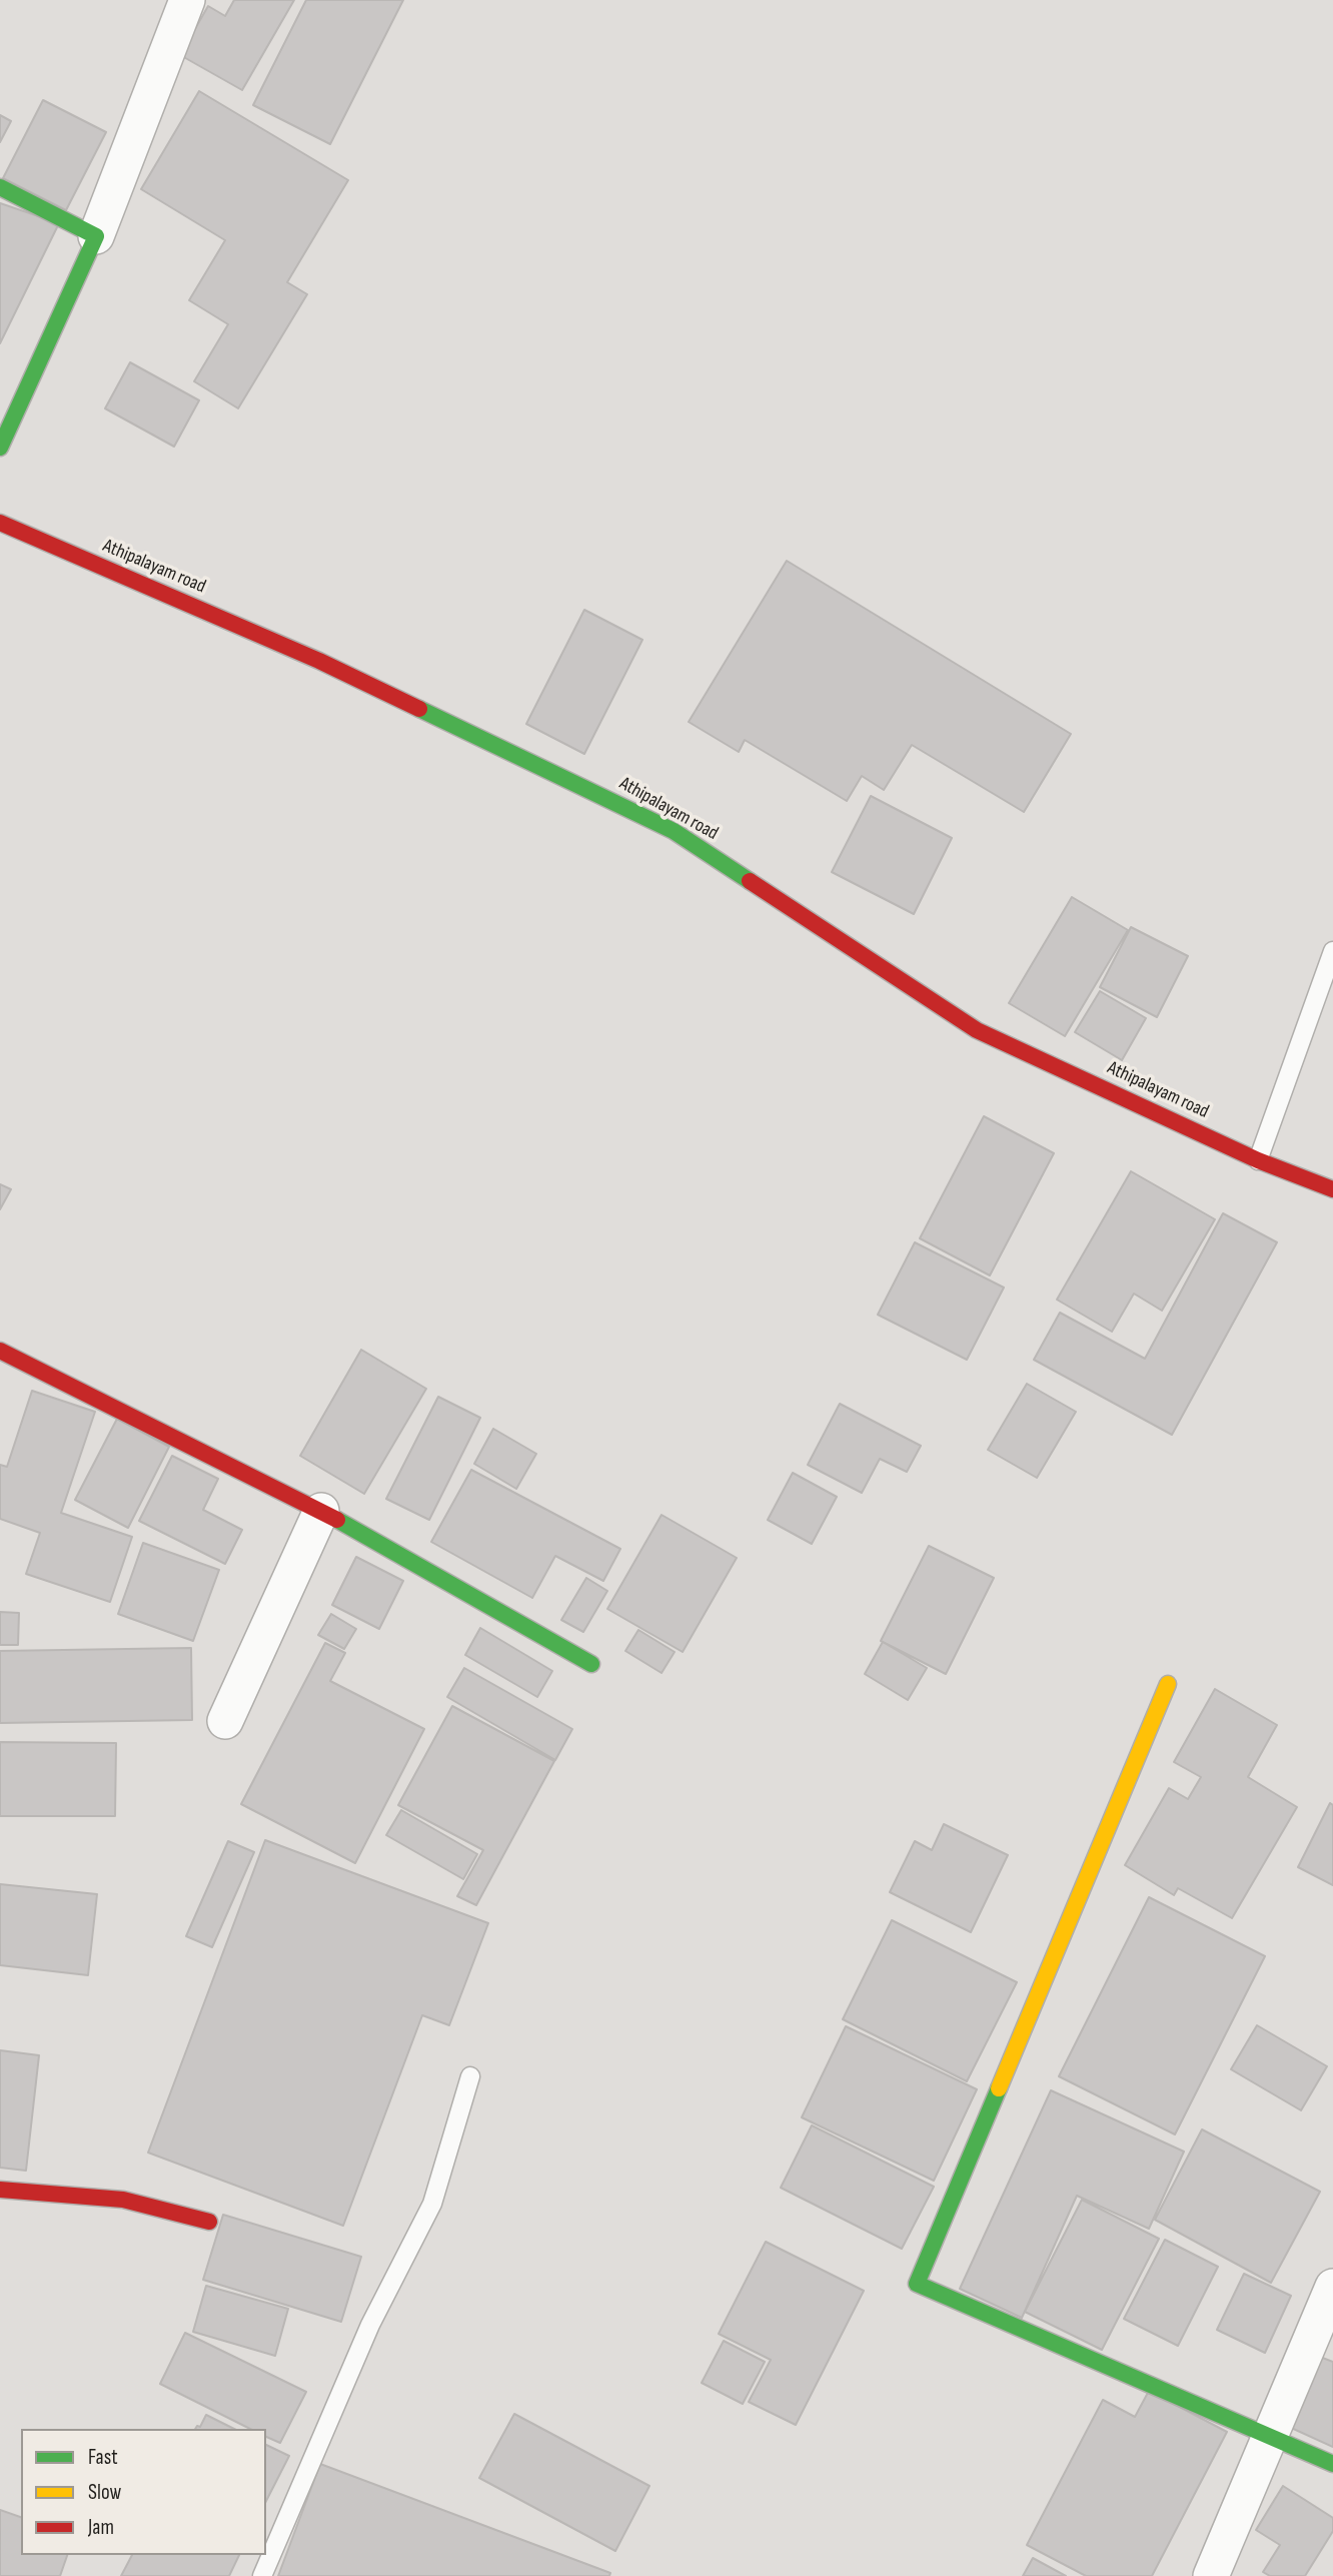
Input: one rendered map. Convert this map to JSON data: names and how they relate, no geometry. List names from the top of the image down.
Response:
{
  "streets": {
    "street": ["Athipalayam road"]
  },
  "legend": ["Fast", "Slow", "Jam"]
}
